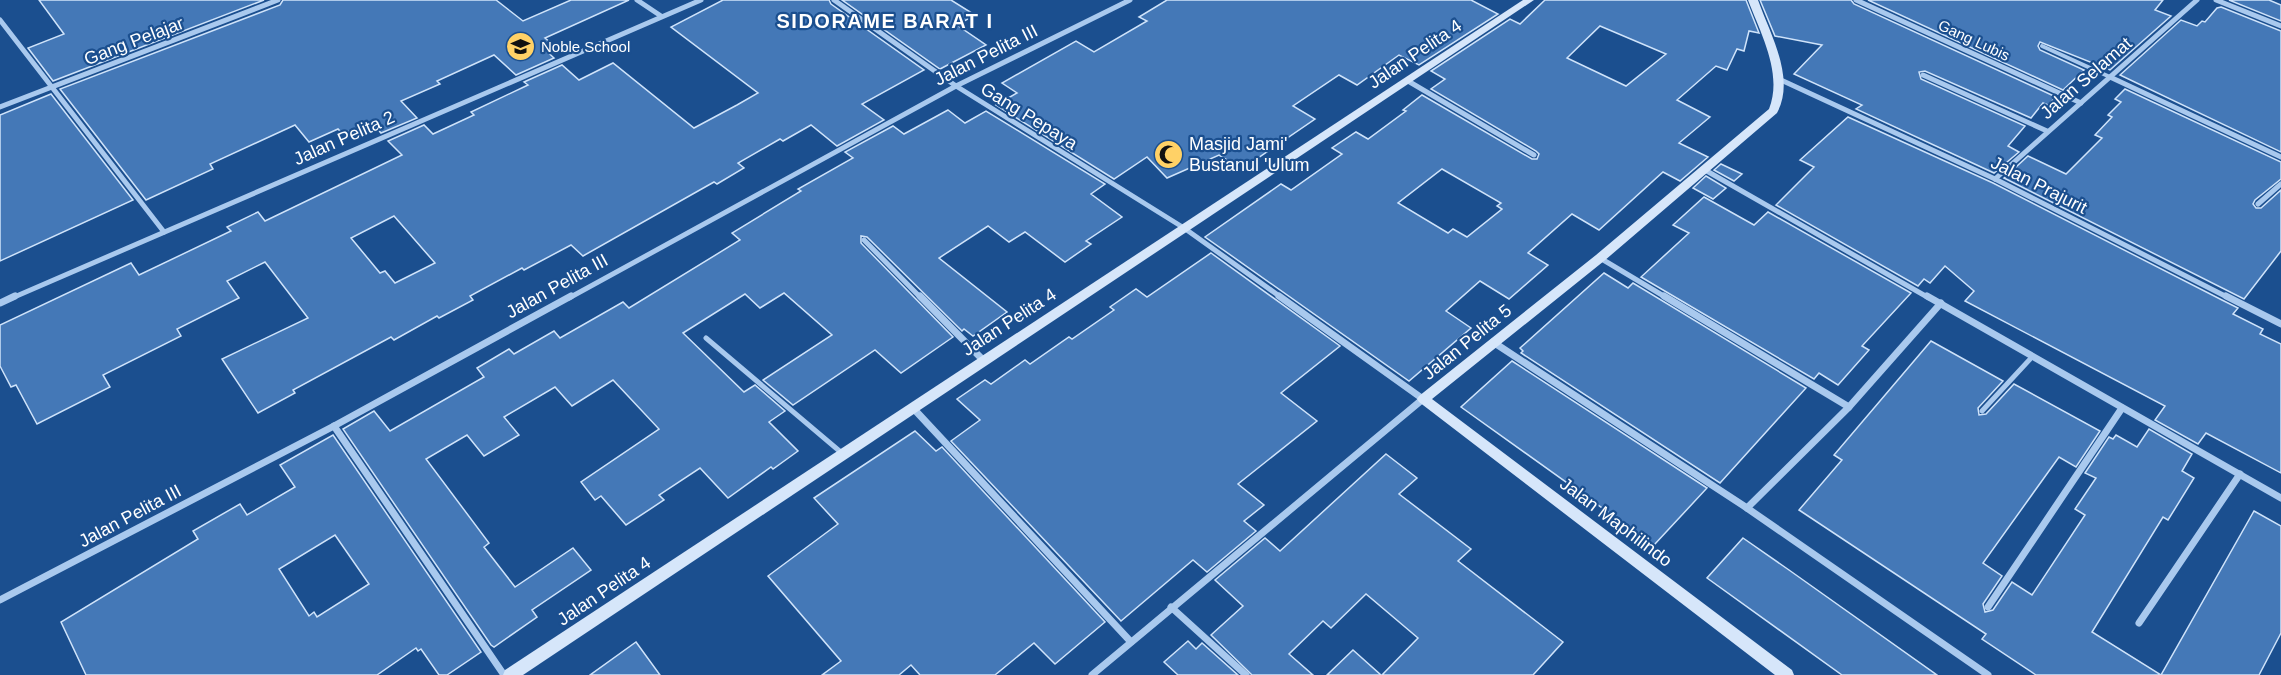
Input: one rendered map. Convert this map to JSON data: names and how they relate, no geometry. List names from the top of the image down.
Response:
{
  "streets": {
    "street": [
      "Gang Lubis",
      "Gang Pelajar",
      "Jalan Pelita 4",
      "Jalan Pelita III",
      "Jalan Selamat",
      "Gang Pepaya",
      "Jalan Pelita 2",
      "Jalan Prajurit",
      "Jalan Pelita 5",
      "Jalan Maphilindo"
    ]
  },
  "crossings": [
    ["Gang Lubis", "Jalan Selamat"],
    ["Jalan Pelita 4", "Gang Pepaya"],
    ["Jalan Pelita III", "Gang Pepaya"],
    ["Jalan Selamat", "Jalan Prajurit"],
    ["Gang Pepaya", "Jalan Pelita 5"],
    ["Gang Pepaya", "Jalan Maphilindo"],
    ["Jalan Prajurit", "Jalan Pelita 5"],
    ["Jalan Pelita 5", "Jalan Maphilindo"]
  ],
  "districts": ["SIDORAME BARAT I"],
  "places": {
    "school or university": ["Noble School"],
    "mosque": ["Masjid Jami' Bustanul 'Ulum"]
  }
}
